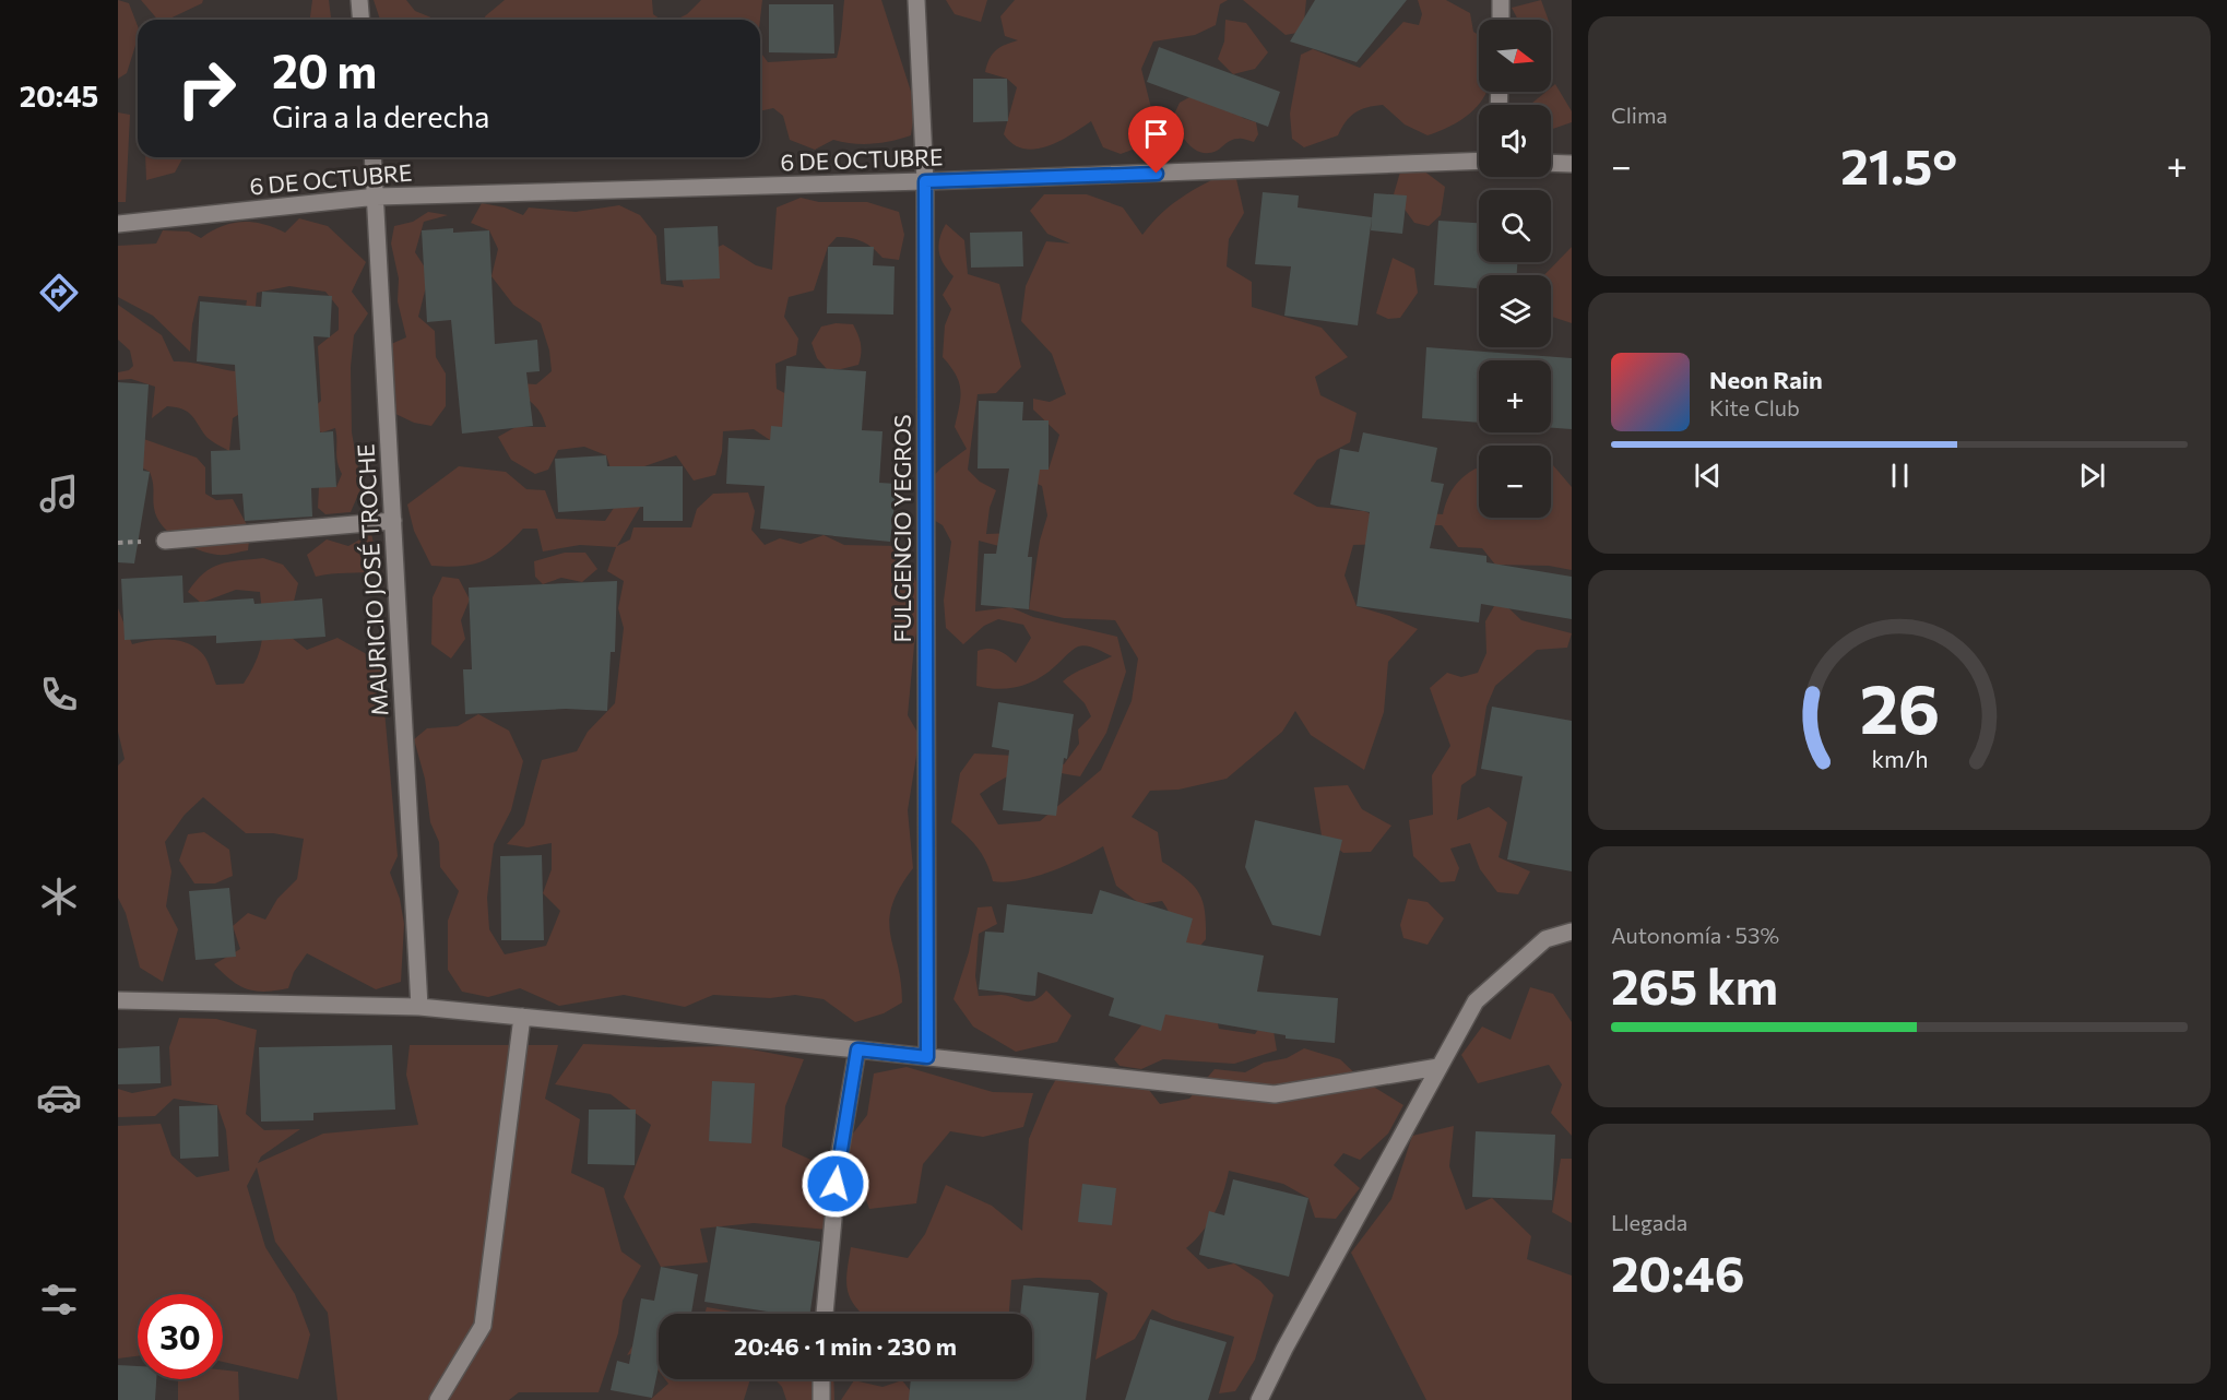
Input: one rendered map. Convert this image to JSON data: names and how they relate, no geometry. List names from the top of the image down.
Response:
{
  "streets": {
    "street": ["6 DE OCTUBRE", "FULGENCIO YEGROS", "MAURICIO JOSÉ TROCHE"]
  },
  "crossings": [
    ["6 DE OCTUBRE", "FULGENCIO YEGROS"],
    ["6 DE OCTUBRE", "MAURICIO JOSÉ TROCHE"]
  ],
  "north": "right",
  "page": {
    "tabs": "20:45",
    "tile": [
      "Clima",
      ["Autonomía · 53%", "265 km"],
      ["Llegada", "20:46"]
    ],
    "map_buttons": ["+", "−"],
    "turn": ["20 m", "Gira a la derecha"],
    "heat": ["−", "21.5°", "+"],
    "song": ["Neon Rain", "Kite Club"],
    "limit": "30",
    "trip": "20:46 · 1 min · 230 m",
    "gauge": ["26", "km/h"]
  }
}
